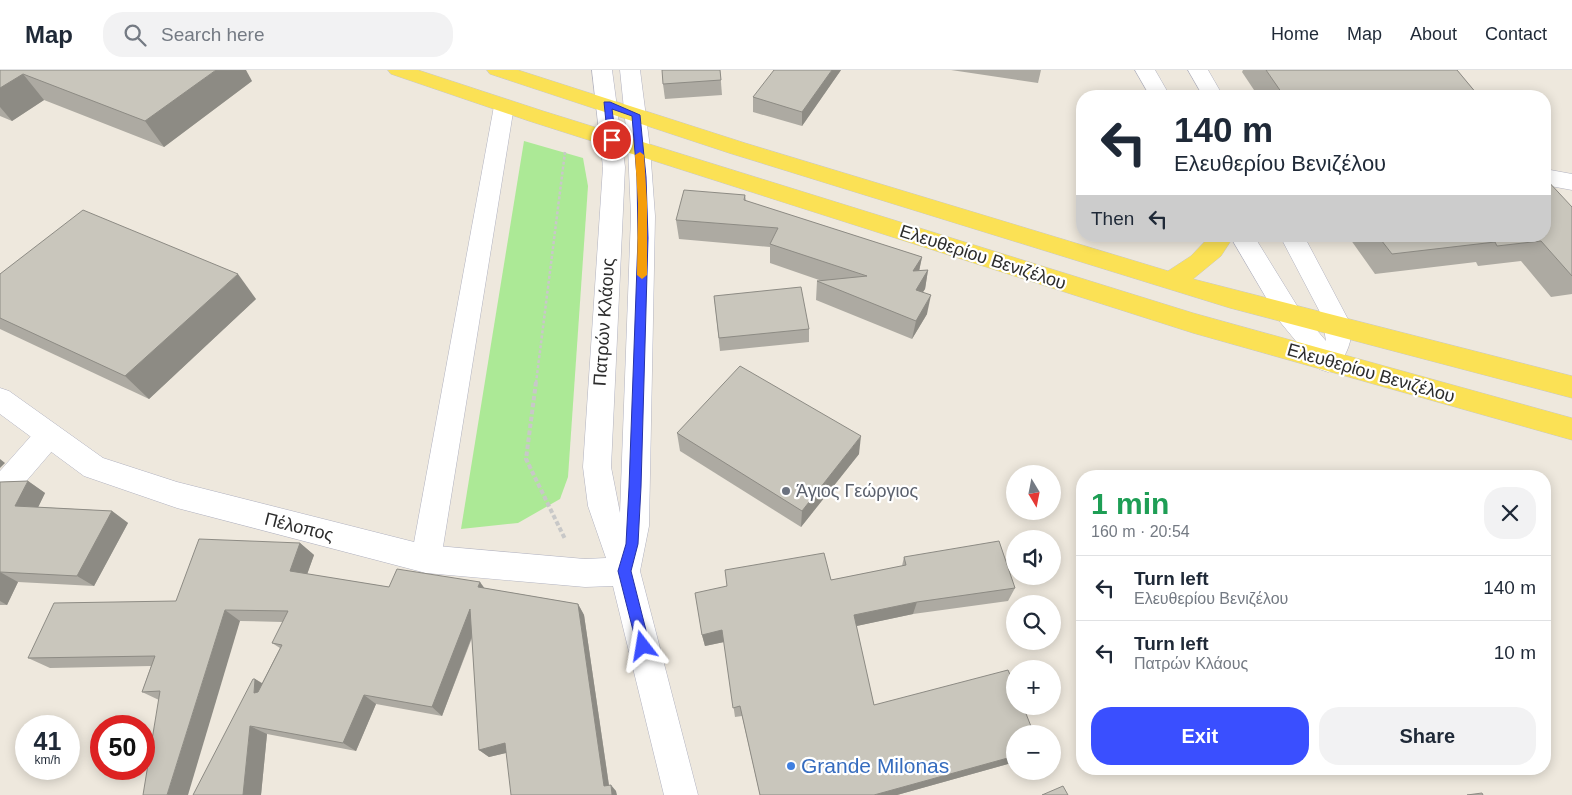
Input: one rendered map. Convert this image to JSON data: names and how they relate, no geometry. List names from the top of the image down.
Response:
{
  "streets": {
    "main road": ["Ελευθερίου Βενιζέλου"],
    "street": ["Πατρών Κλάους", "Πέλοπος"]
  },
  "crossings": [
    ["Ελευθερίου Βενιζέλου", "Πατρών Κλάους"],
    ["Πατρών Κλάους", "Πέλοπος"]
  ],
  "places": ["Άγιος Γεώργιος", "Grande Milonas"],
  "north": "bottom",
  "page": {
    "header": "Map",
    "search": "Search here",
    "nav": [
      "Home",
      "Map",
      "About",
      "Contact"
    ],
    "turn": ["140 m", "Ελευθερίου Βενιζέλου"],
    "then": "Then",
    "map_buttons": ["+", "−"],
    "heading": ["1 min", "160 m · 20:54"],
    "list": [
      {
        "name": "Turn left",
        "note": "Ελευθερίου Βενιζέλου",
        "value": "140 m"
      },
      {
        "name": "Turn left",
        "note": "Πατρών Κλάους",
        "value": "10 m"
      }
    ],
    "buttons": ["Exit", "Share"],
    "speed": "41 km/h",
    "limit": "50"
  }
}
